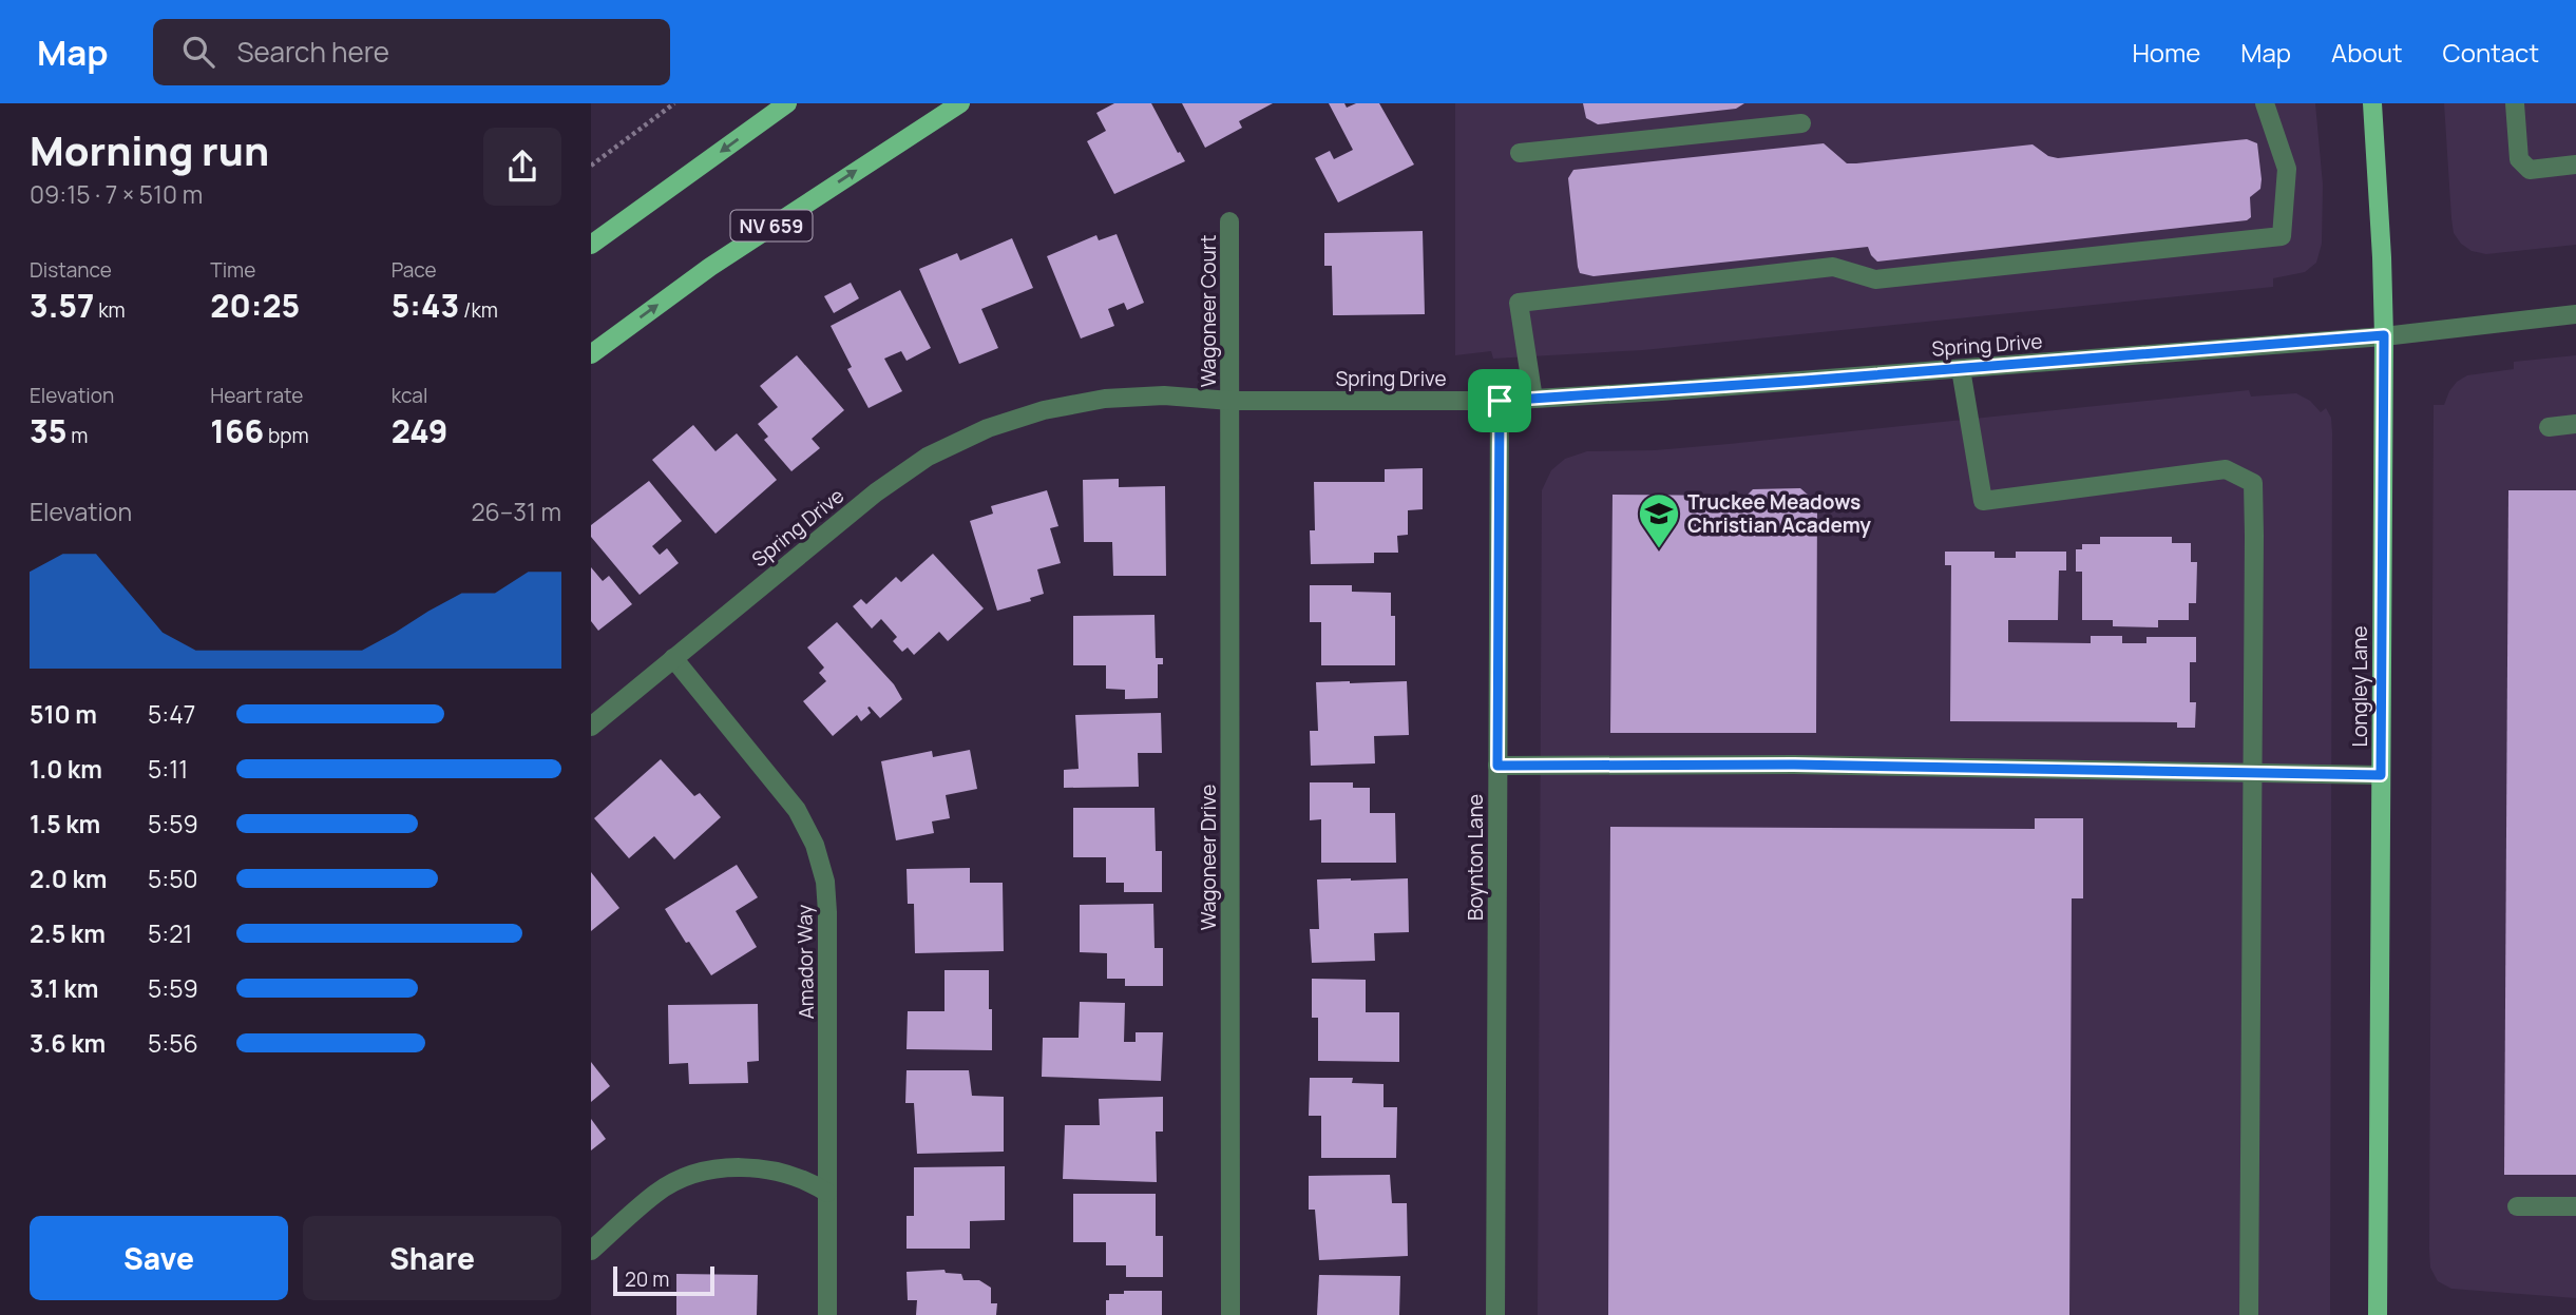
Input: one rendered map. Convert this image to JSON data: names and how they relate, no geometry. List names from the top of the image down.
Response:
{
  "streets": {
    "main road": ["NV 659", "Longley Lane"],
    "street": [
      "Wagoneer Court",
      "Spring Drive",
      "Wagoneer Drive",
      "Boynton Lane",
      "Amador Way"
    ]
  },
  "crossings": [
    ["Wagoneer Court", "Spring Drive"],
    ["Wagoneer Court", "Wagoneer Drive"],
    ["Spring Drive", "Longley Lane"],
    ["Spring Drive", "Wagoneer Drive"],
    ["Spring Drive", "Boynton Lane"],
    ["Spring Drive", "Amador Way"]
  ],
  "places": {
    "school or university": ["Truckee Meadows Christian Academy"]
  },
  "scale_bar": "20 m",
  "page": {
    "header": "Map",
    "search": "Search here",
    "nav": [
      "Home",
      "Map",
      "About",
      "Contact"
    ],
    "heading": ["Morning run", "09:15 · 7 × 510 m"],
    "stats": [
      ["Distance", "3.57 km"],
      ["Time", "20:25"],
      ["Pace", "5:43 /km"],
      ["Elevation", "35 m"],
      ["Heart rate", "166 bpm"],
      ["kcal", "249"]
    ],
    "chart": ["Elevation", "26–31 m"],
    "list": [
      {
        "name": "510 m",
        "note": "5:47"
      },
      {
        "name": "1.0 km",
        "note": "5:11"
      },
      {
        "name": "1.5 km",
        "note": "5:59"
      },
      {
        "name": "2.0 km",
        "note": "5:50"
      },
      {
        "name": "2.5 km",
        "note": "5:21"
      },
      {
        "name": "3.1 km",
        "note": "5:59"
      },
      {
        "name": "3.6 km",
        "note": "5:56"
      }
    ],
    "buttons": ["Save", "Share"],
    "scale": "20 m"
  }
}
